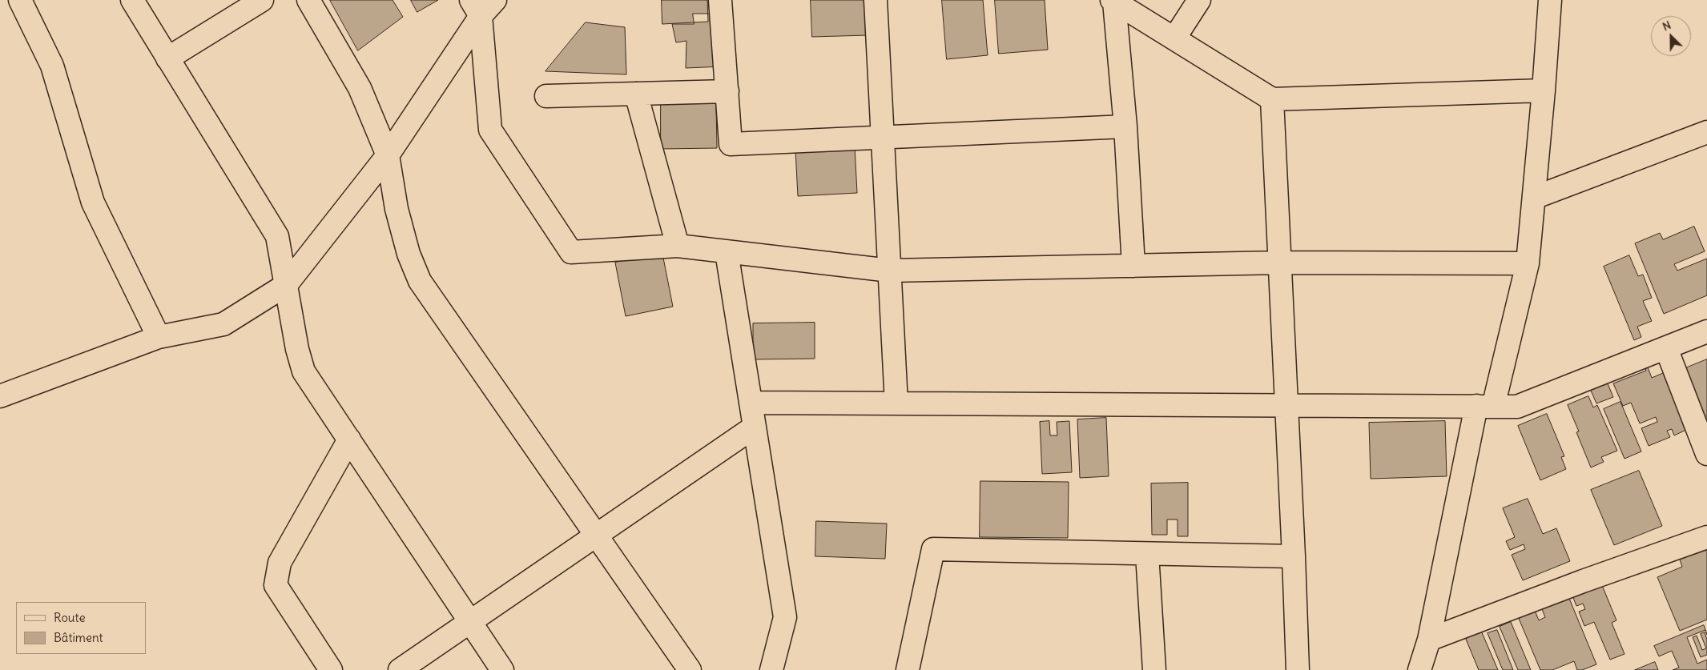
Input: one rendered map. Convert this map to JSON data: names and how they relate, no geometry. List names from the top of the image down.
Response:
{
  "legend": ["Route", "Bâtiment"],
  "north": "top left"
}
